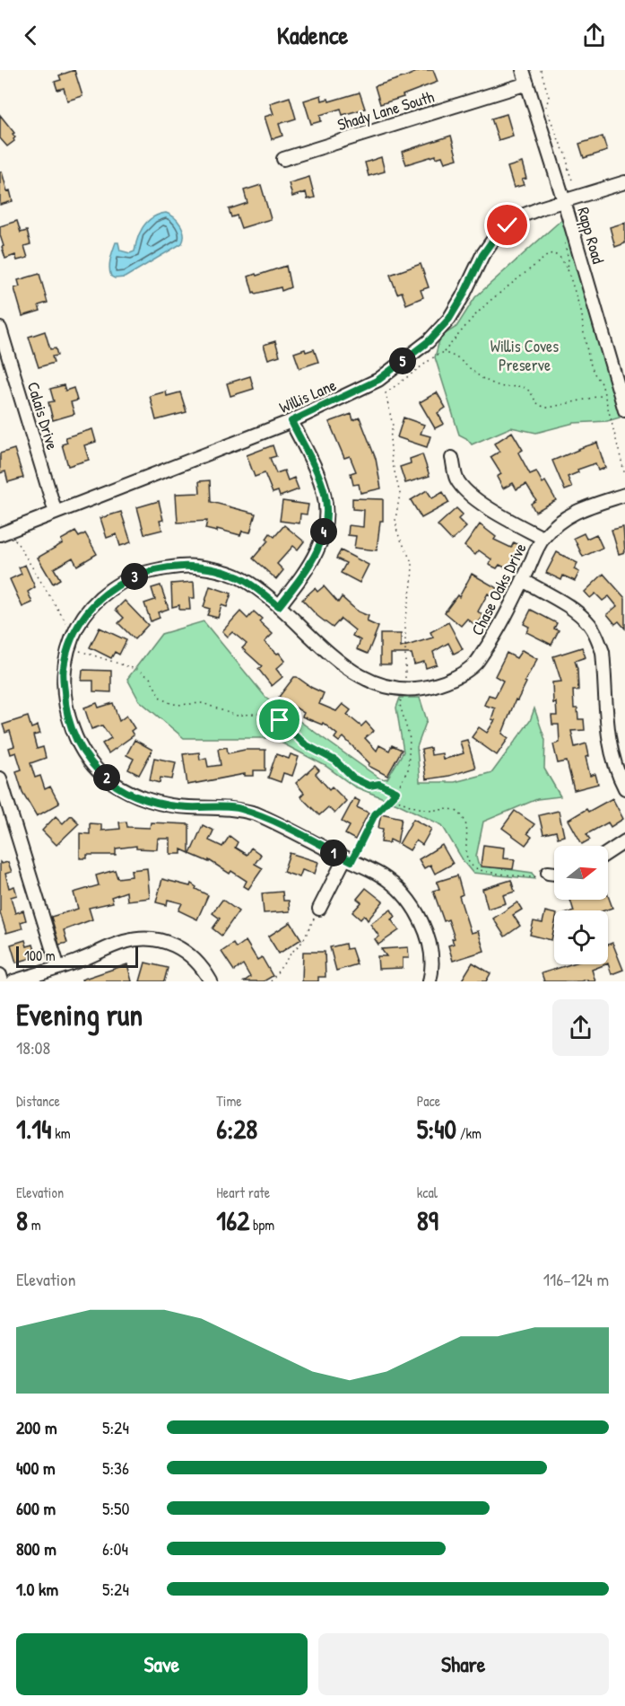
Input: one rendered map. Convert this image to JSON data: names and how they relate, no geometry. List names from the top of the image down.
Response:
{
  "streets": {
    "street": [
      "Shady Lane South",
      "Rapp Road",
      "Willis Lane",
      "Calais Drive",
      "Chase Oaks Drive"
    ]
  },
  "crossings": [
    ["Shady Lane South", "Rapp Road"],
    ["Rapp Road", "Willis Lane"],
    ["Willis Lane", "Calais Drive"]
  ],
  "parks": ["Willis Coves Preserve"],
  "scale_bar": "100 m",
  "north": "right",
  "page": {
    "header": "Kadence",
    "pins": [
      "5",
      "4",
      "3",
      "2",
      "1"
    ],
    "scale": "100 m",
    "heading": ["Evening run", "18:08"],
    "stats": [
      ["Distance", "1.14 km"],
      ["Time", "6:28"],
      ["Pace", "5:40 /km"],
      ["Elevation", "8 m"],
      ["Heart rate", "162 bpm"],
      ["kcal", "89"]
    ],
    "chart": ["Elevation", "116–124 m"],
    "list": [
      {
        "name": "200 m",
        "note": "5:24"
      },
      {
        "name": "400 m",
        "note": "5:36"
      },
      {
        "name": "600 m",
        "note": "5:50"
      },
      {
        "name": "800 m",
        "note": "6:04"
      },
      {
        "name": "1.0 km",
        "note": "5:24"
      }
    ],
    "buttons": ["Save", "Share"]
  }
}
